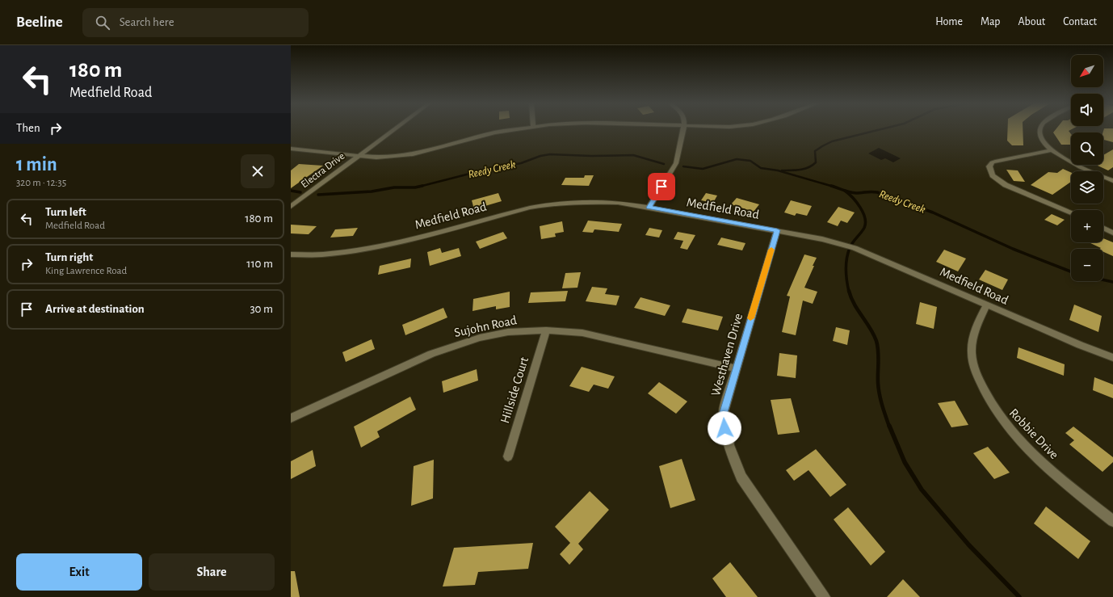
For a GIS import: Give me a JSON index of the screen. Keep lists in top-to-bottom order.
{
  "streets": {
    "street": [
      "Electra Drive",
      "Medfield Road",
      "Sujohn Road",
      "Westhaven Drive",
      "Hillside Court",
      "Robbie Drive"
    ]
  },
  "crossings": [
    ["Medfield Road", "Westhaven Drive"],
    ["Medfield Road", "Robbie Drive"],
    ["Sujohn Road", "Westhaven Drive"],
    ["Sujohn Road", "Hillside Court"]
  ],
  "water": ["Reedy Creek"],
  "north": "bottom left",
  "page": {
    "header": "Beeline",
    "search": "Search here",
    "nav": [
      "Home",
      "Map",
      "About",
      "Contact"
    ],
    "turn": ["180 m", "Medfield Road"],
    "map_buttons": ["+", "−"],
    "then": "Then",
    "heading": ["1 min", "320 m · 12:35"],
    "list": [
      {
        "name": "Turn left",
        "note": "Medfield Road",
        "value": "180 m"
      },
      {
        "name": "Turn right",
        "note": "King Lawrence Road",
        "value": "110 m"
      },
      {
        "name": "Arrive at destination",
        "value": "30 m"
      }
    ],
    "buttons": ["Exit", "Share"]
  }
}
